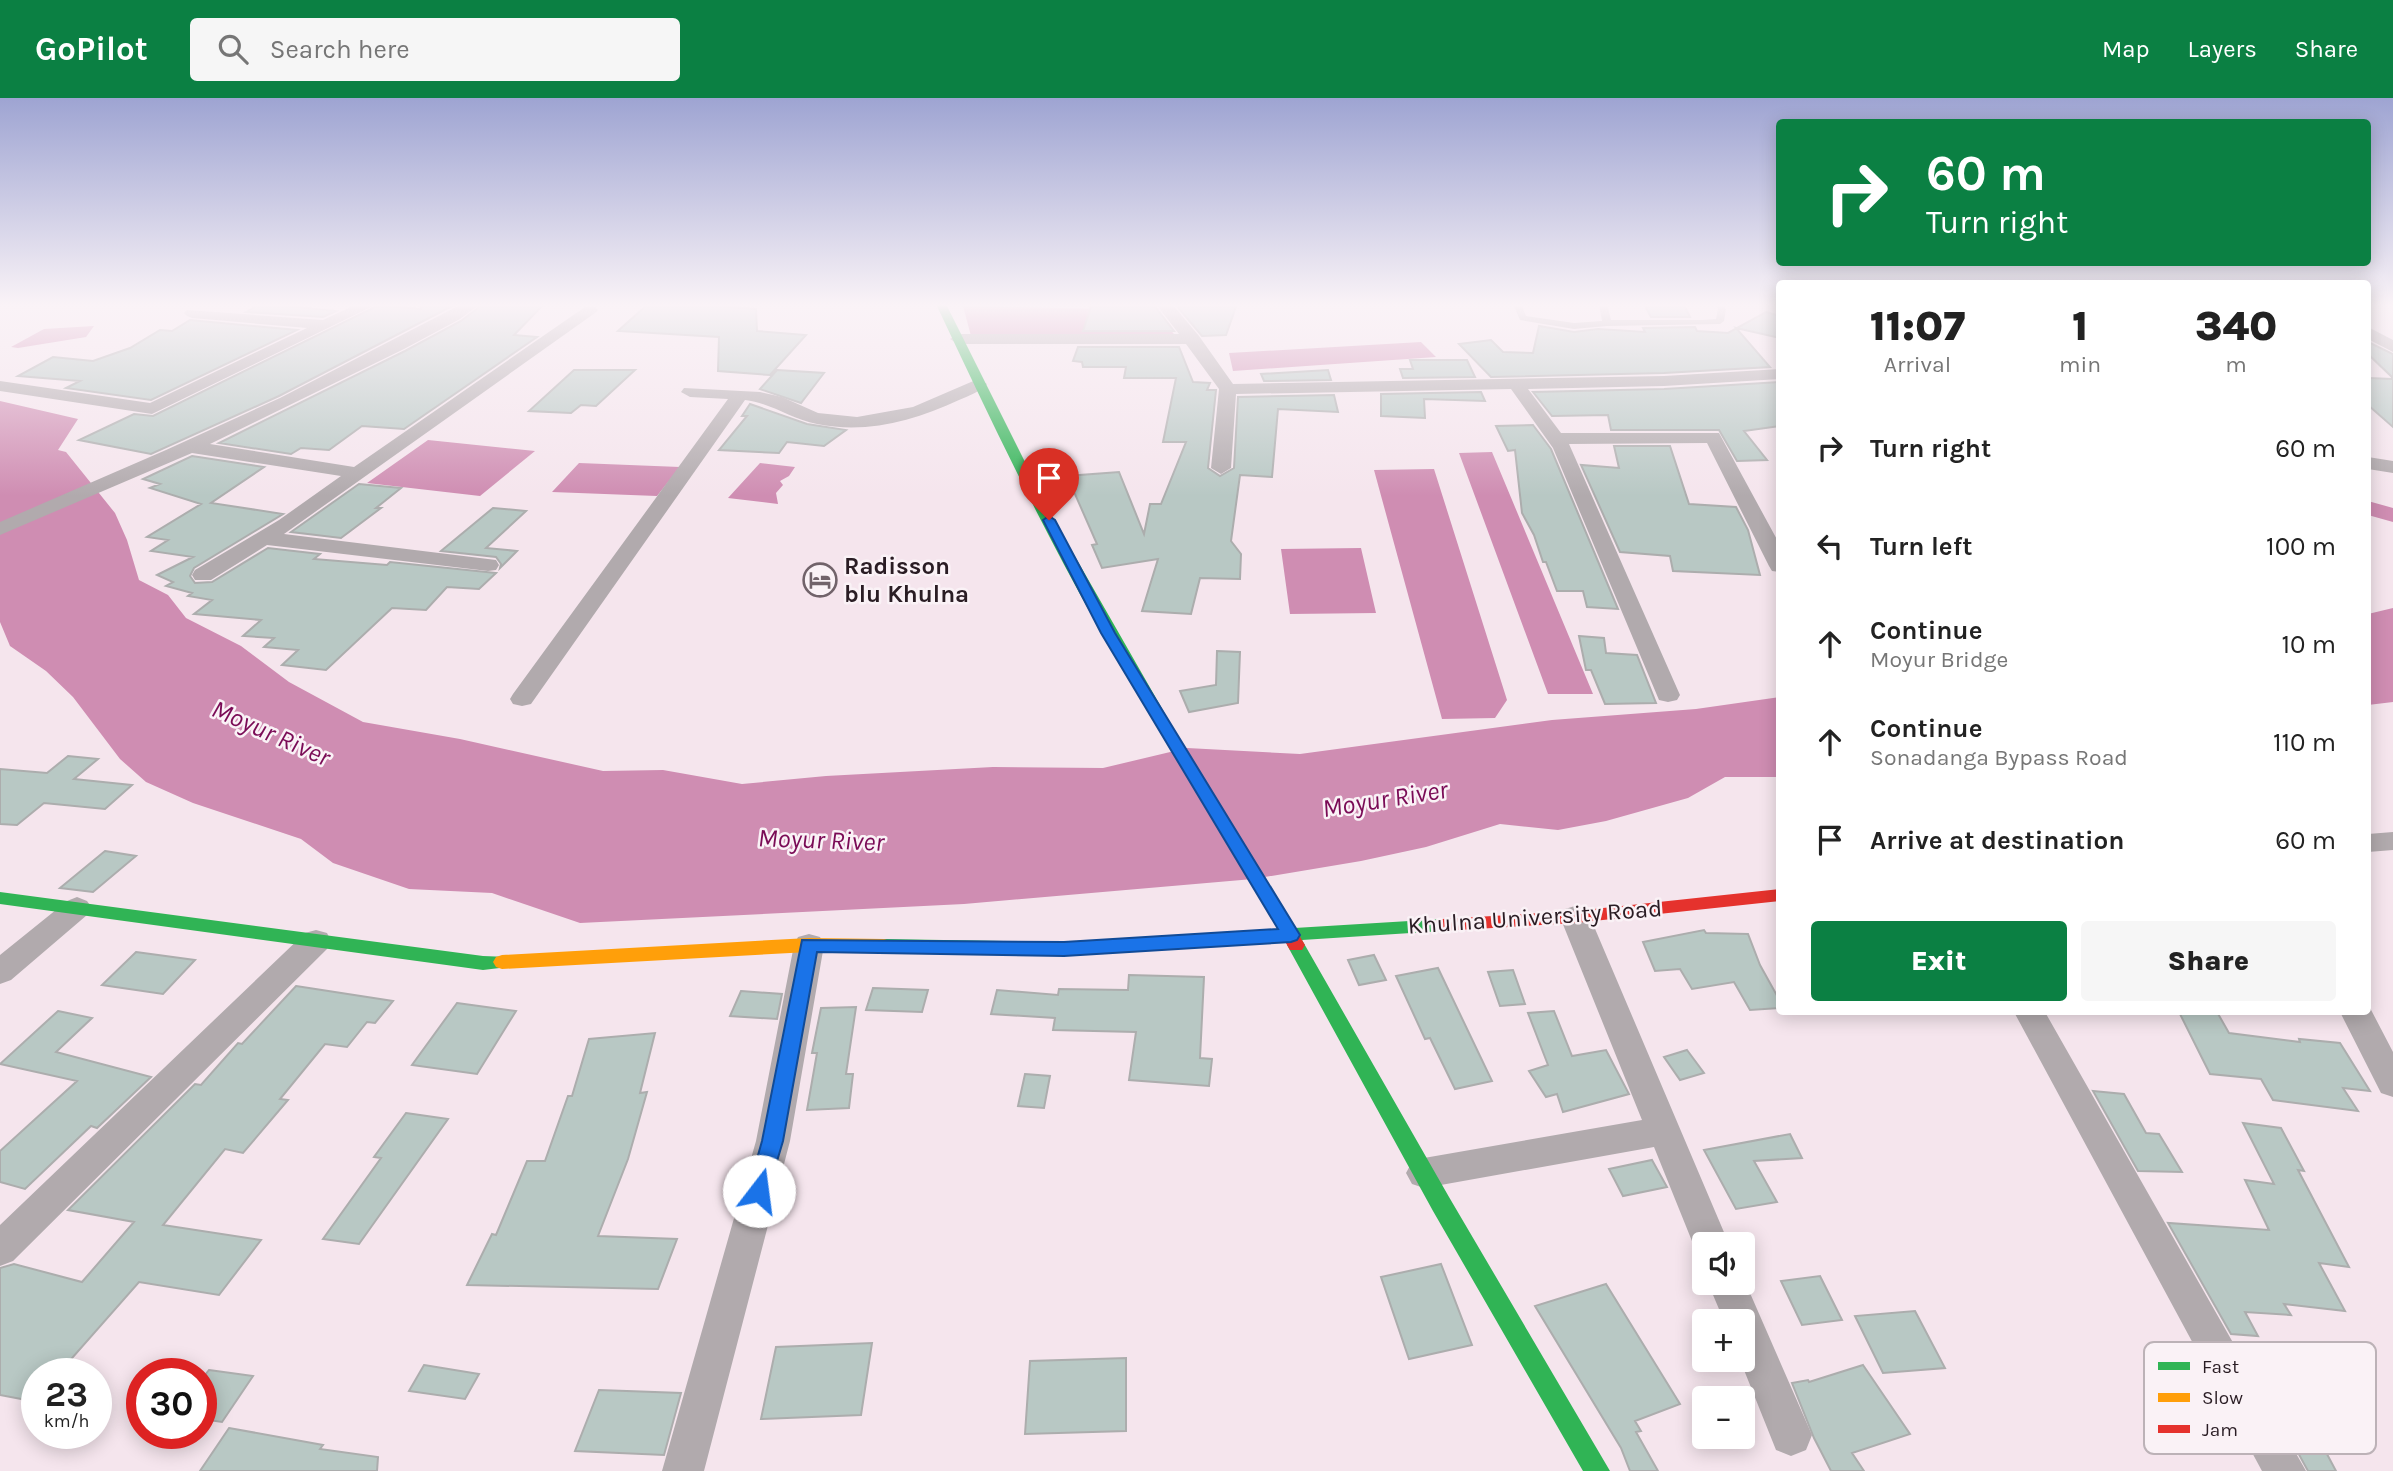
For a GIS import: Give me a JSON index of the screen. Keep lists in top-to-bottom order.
{
  "streets": {
    "main road": ["Khulna University Road"]
  },
  "water": ["Moyur River"],
  "places": {
    "hotel": ["Radisson blu Khulna"]
  },
  "legend": ["Fast", "Slow", "Jam"],
  "page": {
    "header": "GoPilot",
    "search": "Search here",
    "nav": ["Map", "Layers", "Share"],
    "turn": ["60 m", "Turn right"],
    "eta": [
      "11:07",
      "Arrival",
      "1",
      "min",
      "340",
      "m"
    ],
    "list": [
      {
        "name": "Turn right",
        "value": "60 m"
      },
      {
        "name": "Turn left",
        "value": "100 m"
      },
      {
        "name": "Continue",
        "note": "Moyur Bridge",
        "value": "10 m"
      },
      {
        "name": "Continue",
        "note": "Sonadanga Bypass Road",
        "value": "110 m"
      },
      {
        "name": "Arrive at destination",
        "value": "60 m"
      }
    ],
    "buttons": ["Exit", "Share"],
    "map_buttons": ["+", "−"],
    "speed": "23 km/h",
    "limit": "30"
  }
}
